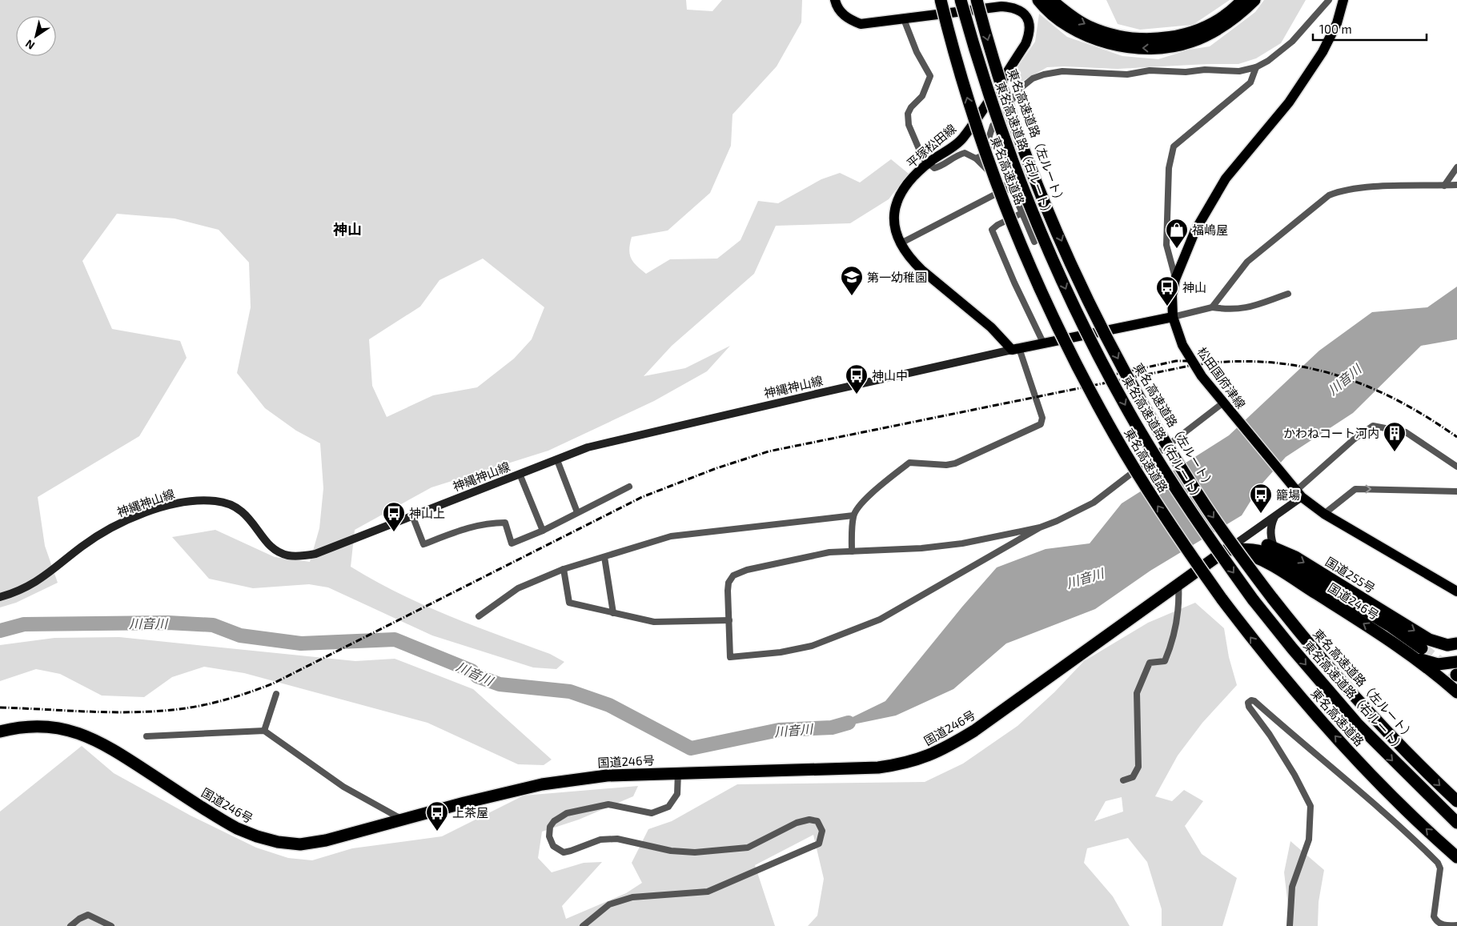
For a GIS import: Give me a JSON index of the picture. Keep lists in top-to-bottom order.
{
  "streets": {
    "highway": [
      "東名高速道路（左ルート）",
      "東名高速道路（右ルート）",
      "東名高速道路",
      "国道255号",
      "国道246号"
    ],
    "main road": ["平塚松田線", "松田国府津線", "神縄神山線"]
  },
  "crossings": [
    ["平塚松田線", "神縄神山線"],
    ["国道255号", "国道246号"]
  ],
  "one_way": [
    "東名高速道路（左ルート）",
    "東名高速道路（右ルート）",
    "東名高速道路",
    "国道255号"
  ],
  "districts": ["神山"],
  "water": ["川音川"],
  "places": {
    "shop": ["福嶋屋"],
    "school or university": ["第一幼稚園"],
    "bus stop": [
      "神山",
      "神山中",
      "籠場",
      "神山上",
      "上茶屋"
    ],
    "building": ["かわねコート河内"]
  },
  "scale_bar": "100 m",
  "north": "bottom left"
}
